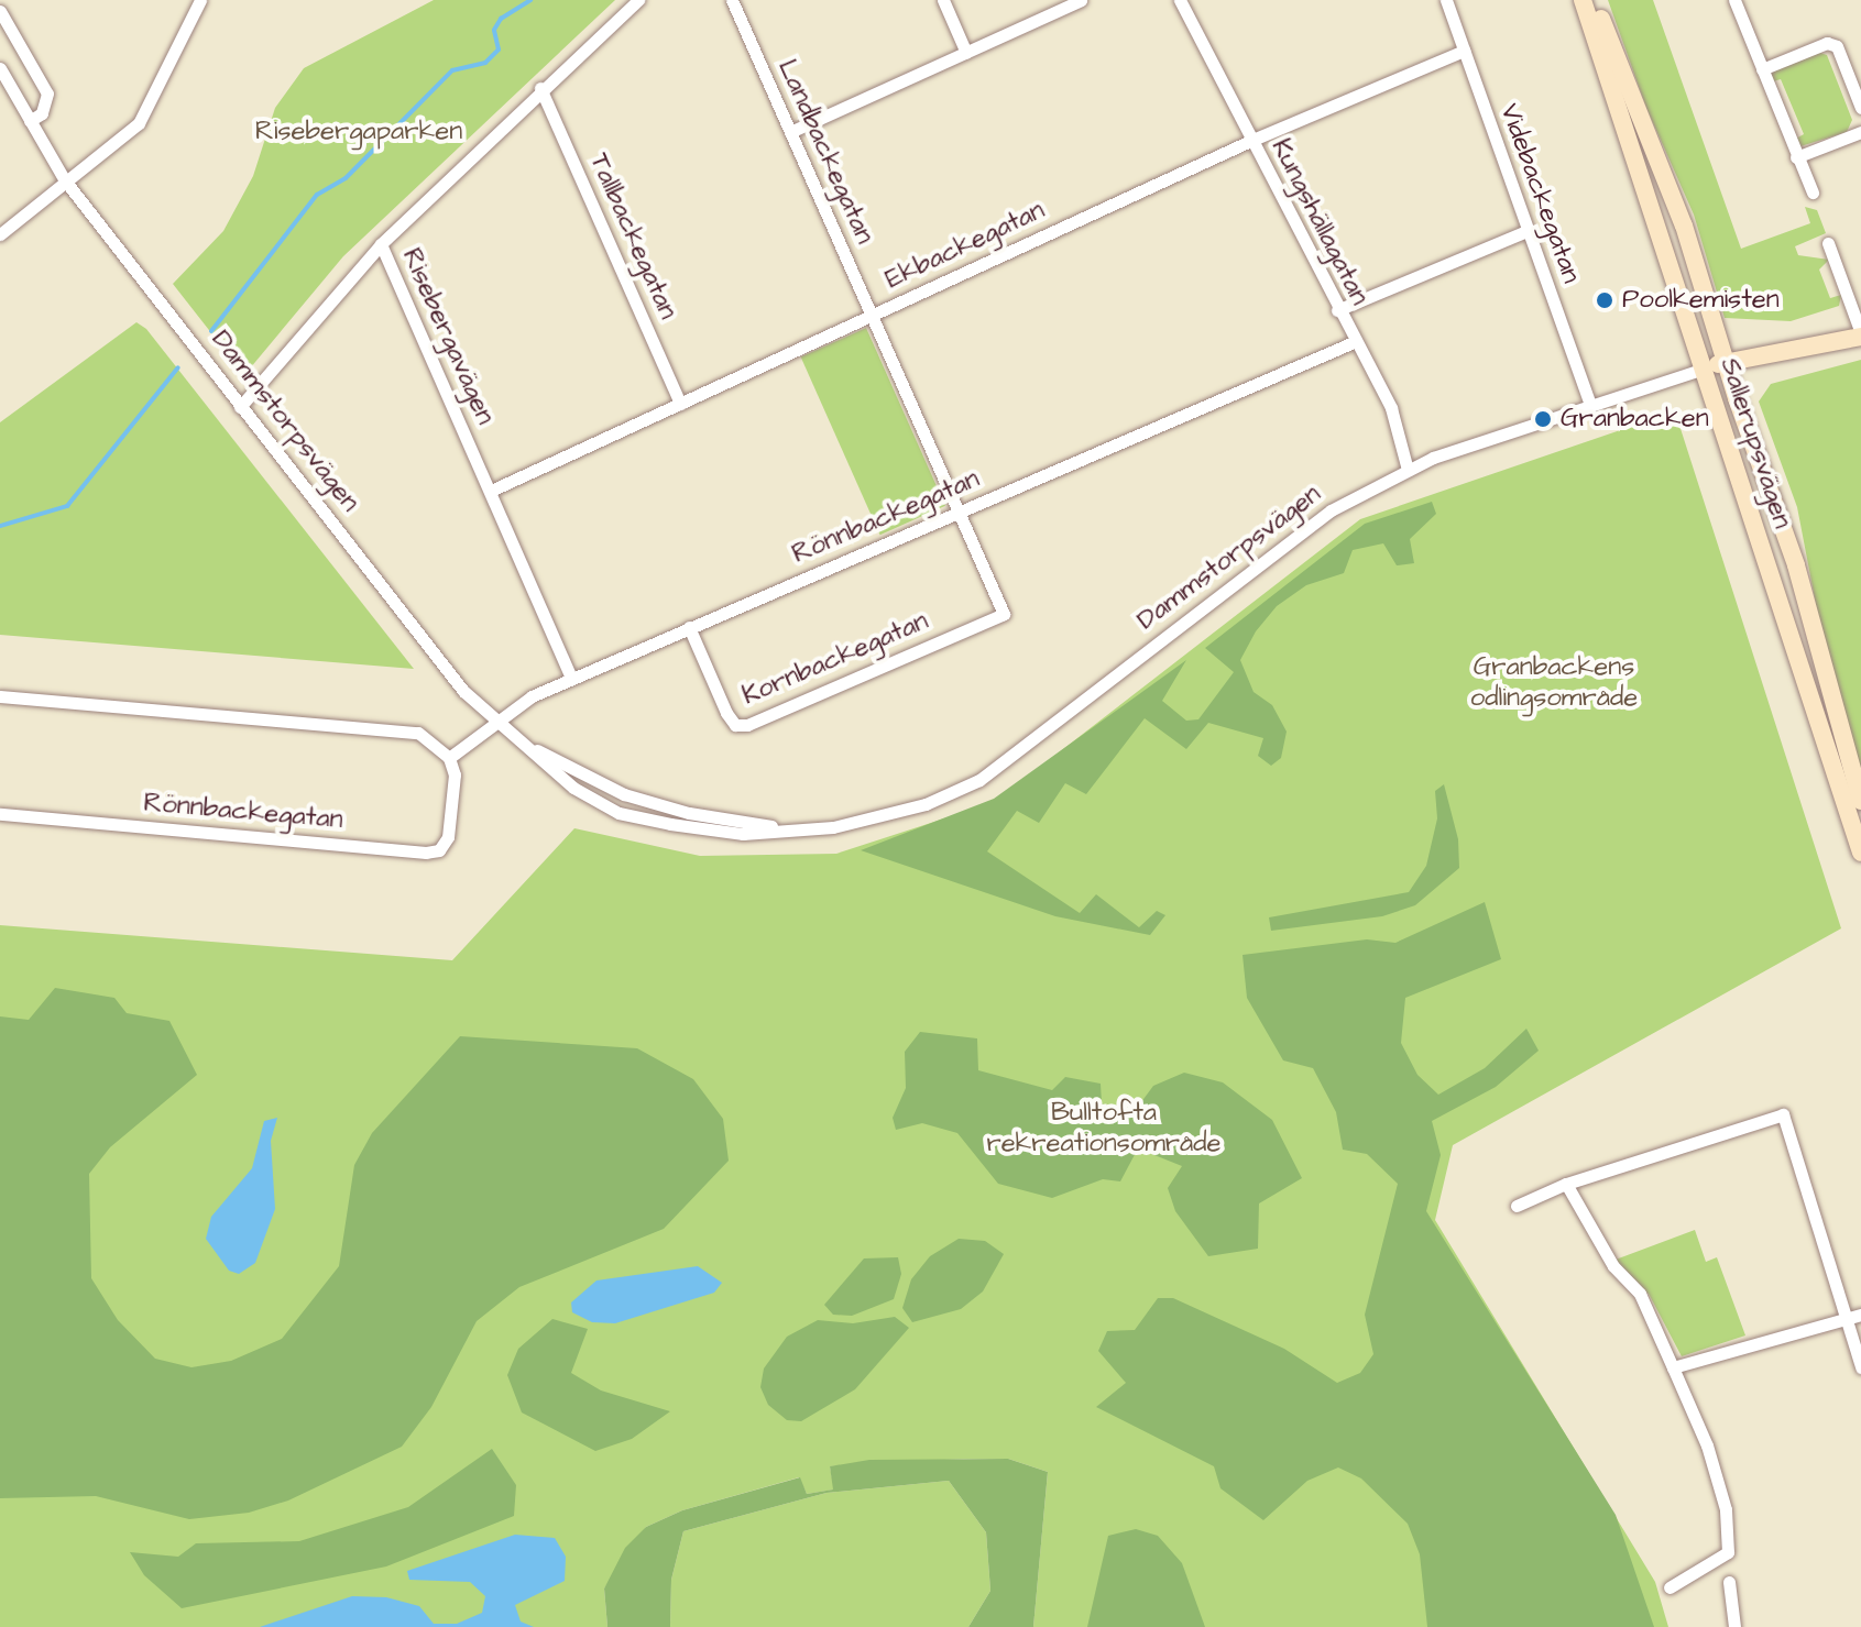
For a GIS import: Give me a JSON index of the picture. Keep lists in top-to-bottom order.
{
  "streets": {
    "main road": ["Dammstorpsvägen", "Sallerupsvägen"],
    "street": [
      "Landbackegatan",
      "Videbackegatan",
      "Kungshällagatan",
      "Tallbackegatan",
      "Ekbackegatan",
      "Risebergavägen",
      "Rönnbackegatan",
      "Kornbackegatan"
    ]
  },
  "crossings": [
    ["Landbackegatan", "Ekbackegatan"],
    ["Landbackegatan", "Rönnbackegatan"],
    ["Landbackegatan", "Kornbackegatan"],
    ["Videbackegatan", "Ekbackegatan"],
    ["Videbackegatan", "Dammstorpsvägen"],
    ["Kungshällagatan", "Ekbackegatan"],
    ["Kungshällagatan", "Dammstorpsvägen"],
    ["Kungshällagatan", "Rönnbackegatan"],
    ["Tallbackegatan", "Ekbackegatan"],
    ["Tallbackegatan", "Risebergavägen"],
    ["Ekbackegatan", "Risebergavägen"],
    ["Risebergavägen", "Rönnbackegatan"],
    ["Dammstorpsvägen", "Sallerupsvägen"],
    ["Dammstorpsvägen", "Rönnbackegatan"],
    ["Rönnbackegatan", "Kornbackegatan"]
  ],
  "parks": ["Risebergaparken", "Granbackens odlingsområde", "Bulltofta rekreationsområde"],
  "places": ["Poolkemisten", "Granbacken"]
}
